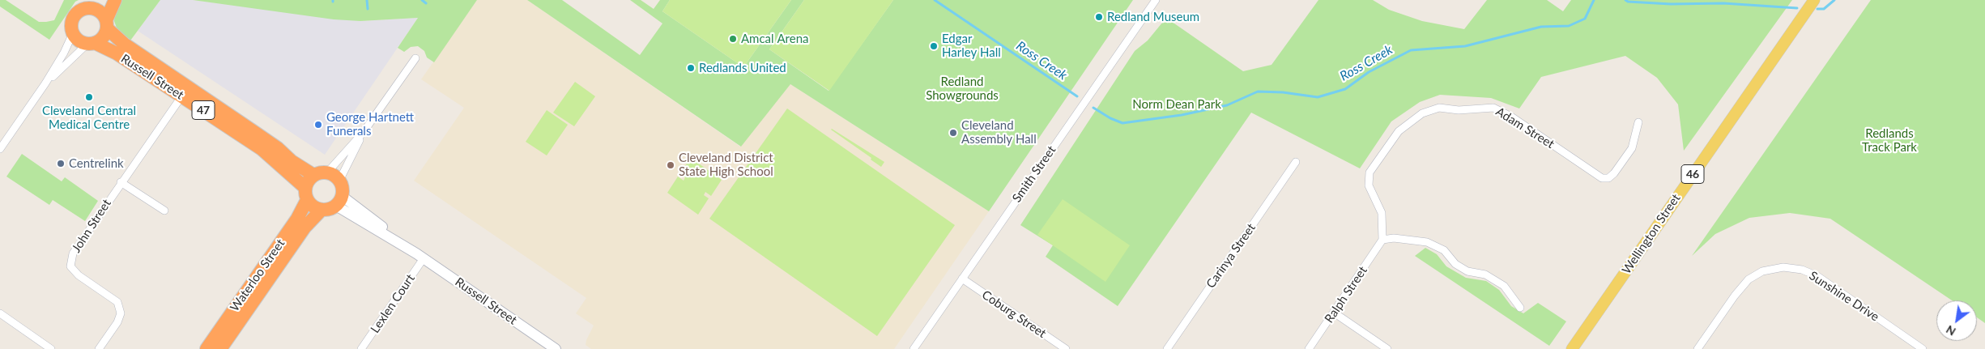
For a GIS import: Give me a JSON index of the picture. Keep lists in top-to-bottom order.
{
  "streets": {
    "highway": ["Russell Street", "47", "Waterloo Street"],
    "main road": ["46", "Wellington Street"],
    "street": [
      "Adam Street",
      "Smith Street",
      "John Street",
      "Carinya Street",
      "Ralph Street",
      "Sunshine Drive",
      "Lexlen Court",
      "Coburg Street"
    ]
  },
  "crossings": [
    ["Russell Street", "47"],
    ["Russell Street", "John Street"],
    ["Russell Street", "Waterloo Street"],
    ["Russell Street", "Lexlen Court"],
    ["47", "Waterloo Street"],
    ["Adam Street", "Ralph Street"],
    ["Smith Street", "Coburg Street"]
  ],
  "water": ["Ross Creek"],
  "parks": ["Redland Showgrounds", "Norm Dean Park", "Redlands Track Park"],
  "places": [
    "Redland Museum",
    "Amcal Arena",
    "Edgar Harley Hall",
    "Redlands United",
    "Cleveland Central Medical Centre",
    "George Hartnett Funerals",
    "Cleveland Assembly Hall",
    "Centrelink",
    "Cleveland District State High School"
  ],
  "north": "bottom left"
}
